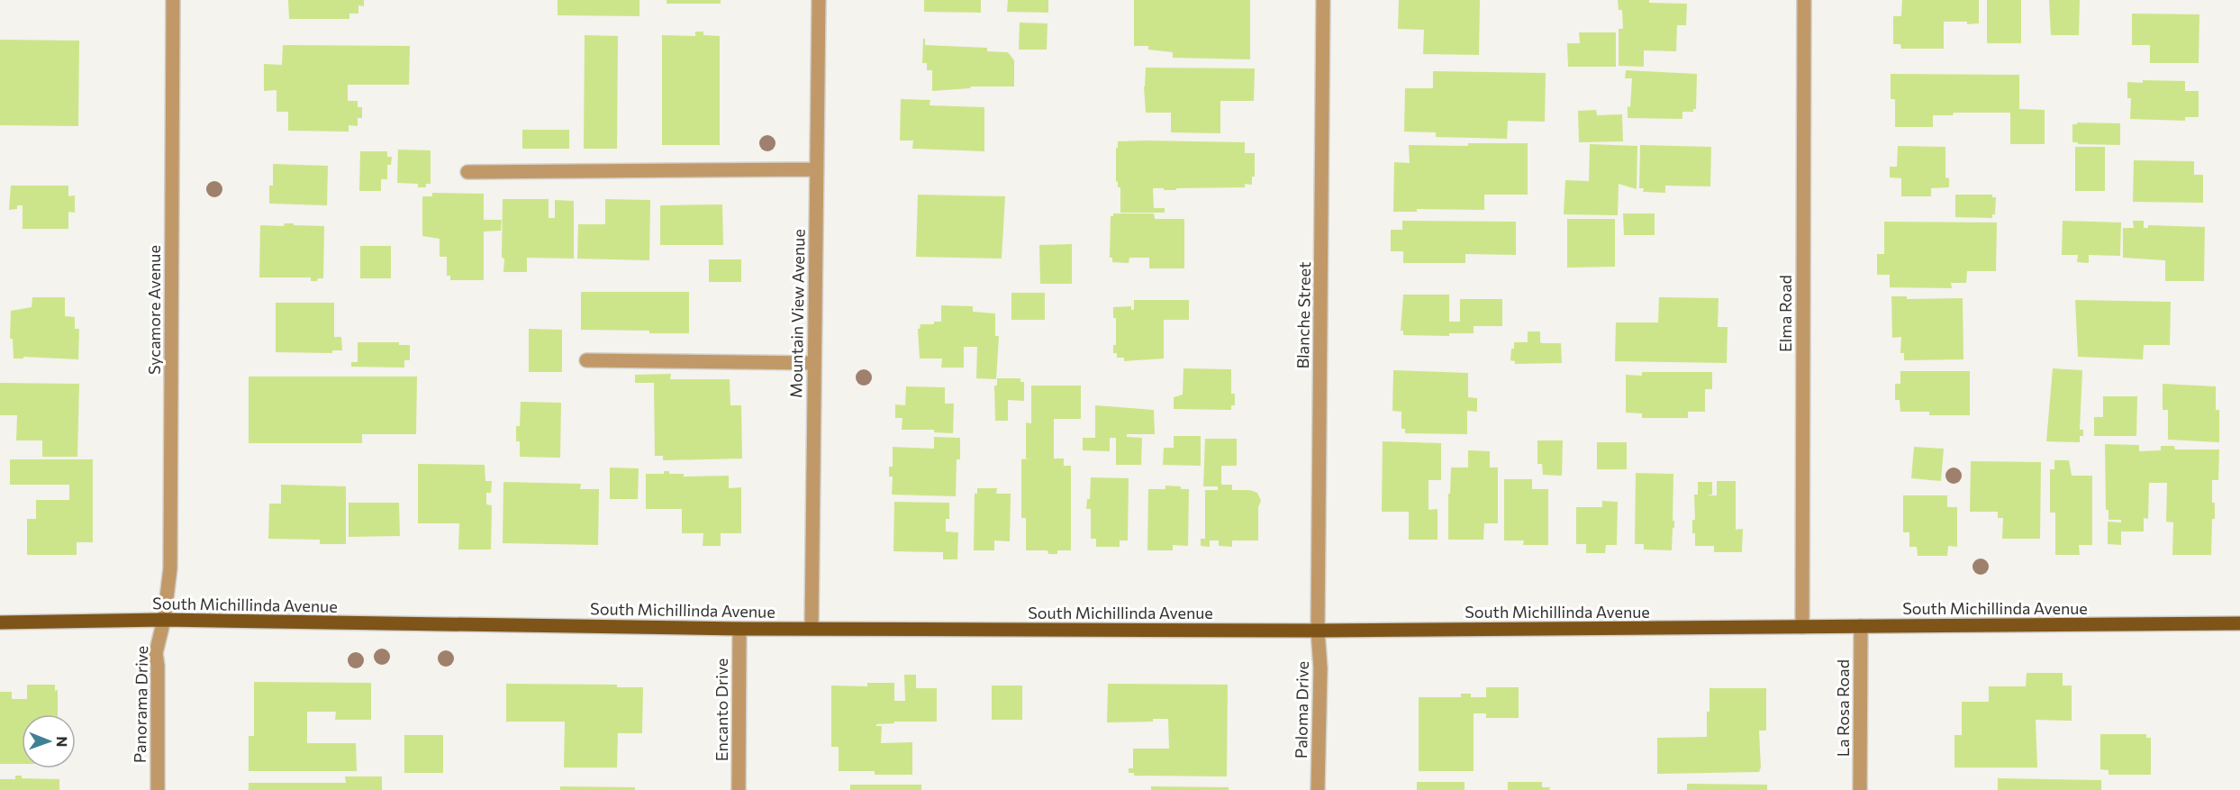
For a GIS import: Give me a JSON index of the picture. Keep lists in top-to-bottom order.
{
  "streets": {
    "main road": ["South Michillinda Avenue"],
    "street": [
      "Sycamore Avenue",
      "Mountain View Avenue",
      "Elma Road",
      "Blanche Street",
      "Panorama Drive",
      "La Rosa Road",
      "Encanto Drive",
      "Paloma Drive"
    ]
  },
  "crossings": [
    ["Sycamore Avenue", "South Michillinda Avenue"],
    ["Sycamore Avenue", "Panorama Drive"],
    ["Mountain View Avenue", "South Michillinda Avenue"],
    ["Elma Road", "South Michillinda Avenue"],
    ["Blanche Street", "South Michillinda Avenue"],
    ["Blanche Street", "Paloma Drive"],
    ["South Michillinda Avenue", "Panorama Drive"],
    ["South Michillinda Avenue", "La Rosa Road"],
    ["South Michillinda Avenue", "Encanto Drive"],
    ["South Michillinda Avenue", "Paloma Drive"]
  ],
  "north": "right"
}
